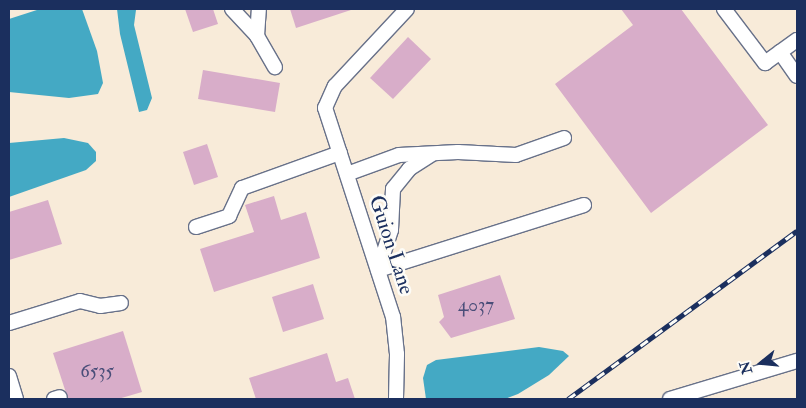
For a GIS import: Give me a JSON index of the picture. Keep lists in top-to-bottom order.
{
  "streets": {
    "street": ["Guion Lane"]
  },
  "house_numbers": ["4037", "6535"],
  "north": "left"
}
